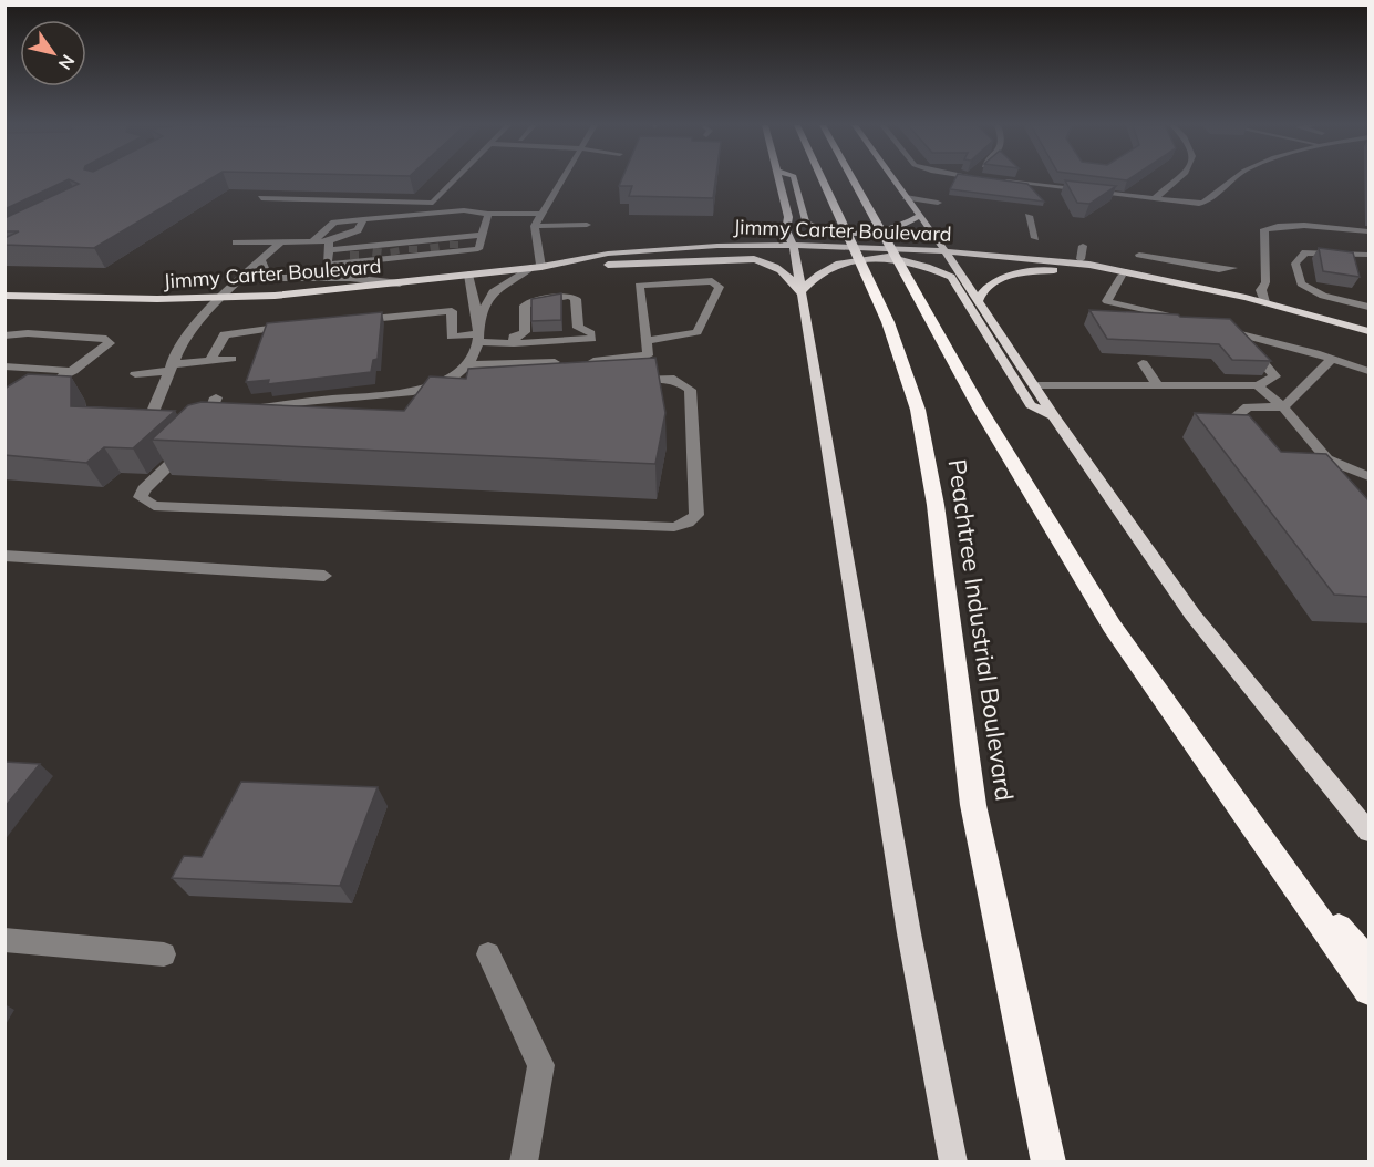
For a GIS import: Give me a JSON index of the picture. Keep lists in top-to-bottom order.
{
  "streets": {
    "highway": ["Peachtree Industrial Boulevard"],
    "main road": ["Jimmy Carter Boulevard"]
  },
  "north": "bottom right"
}
